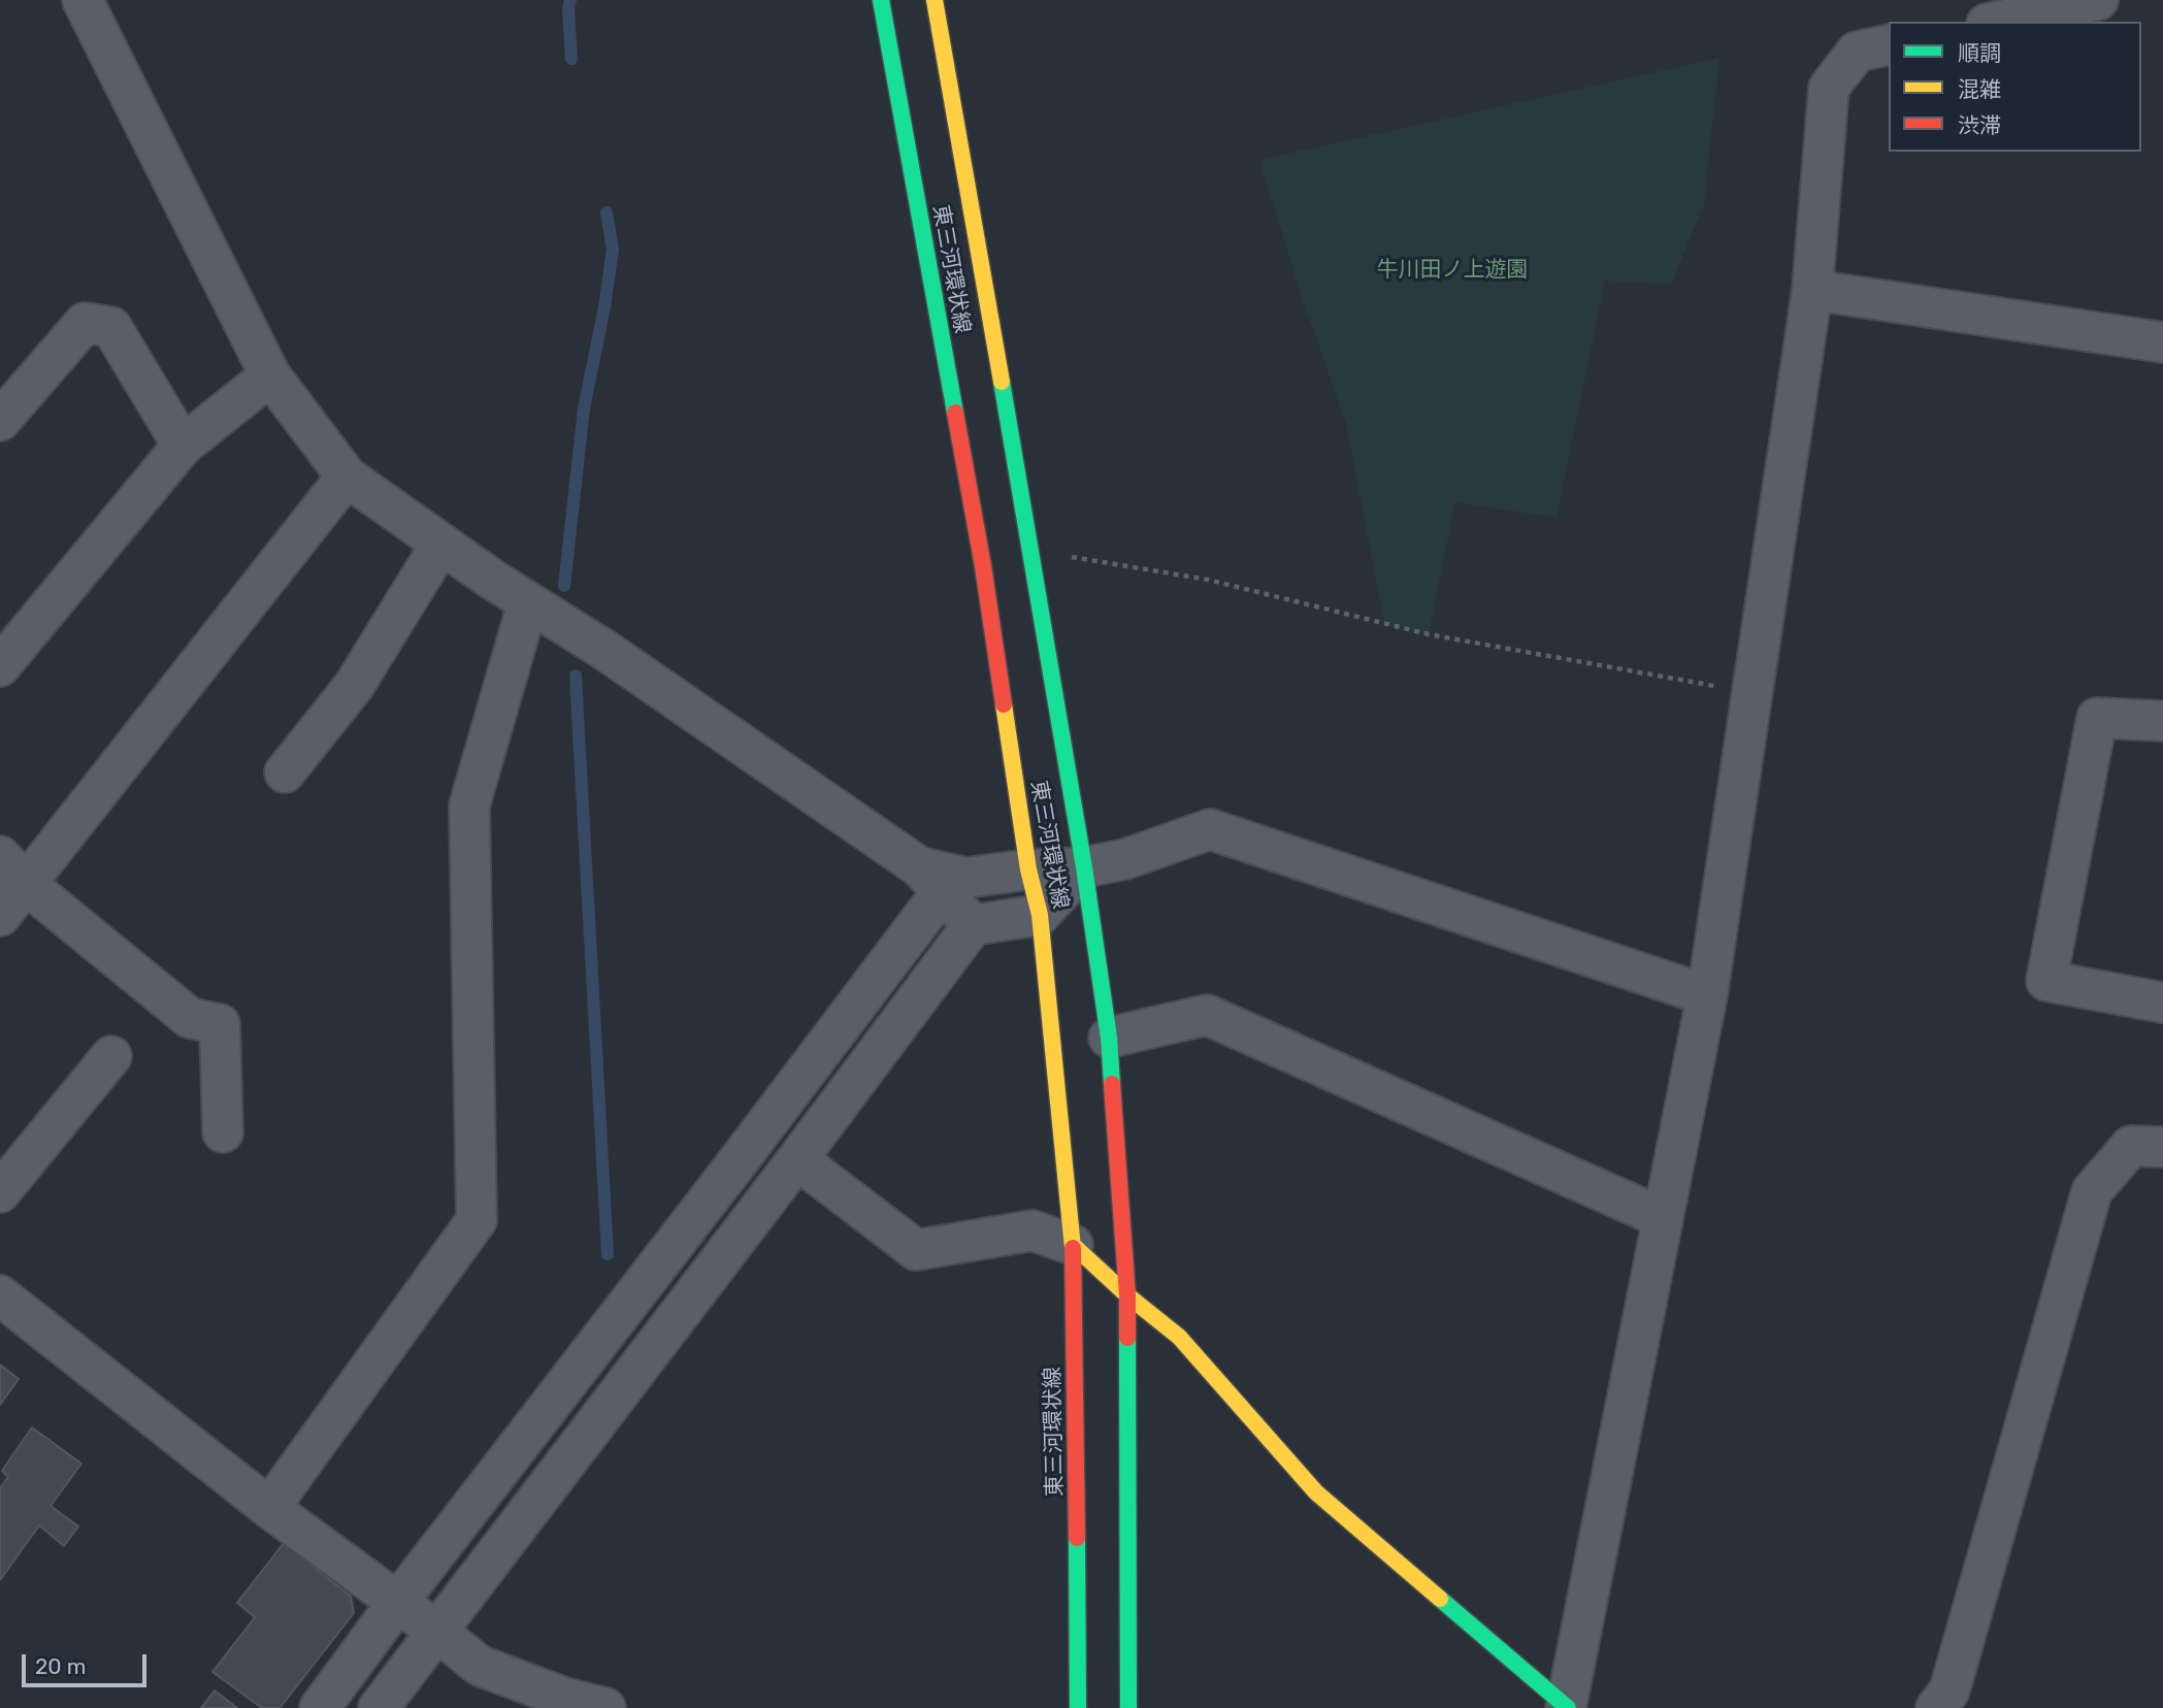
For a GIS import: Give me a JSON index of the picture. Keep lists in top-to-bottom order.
{
  "streets": {
    "main road": ["東三河環状線"]
  },
  "parks": ["牛川田ノ上遊園"],
  "legend": ["順調", "混雑", "渋滞"],
  "scale_bar": "20 m"
}
